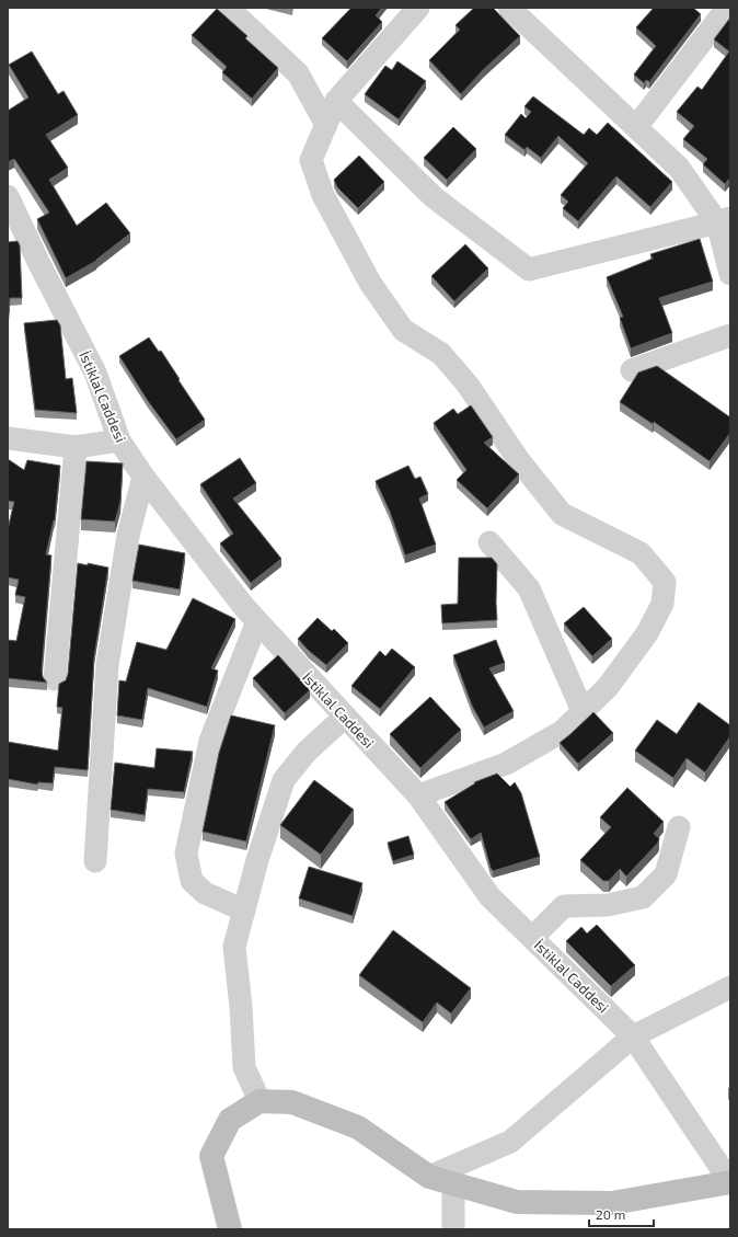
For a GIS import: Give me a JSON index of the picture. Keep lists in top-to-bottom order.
{
  "streets": {
    "street": ["İstiklal Caddesi"]
  },
  "scale_bar": "20 m"
}
